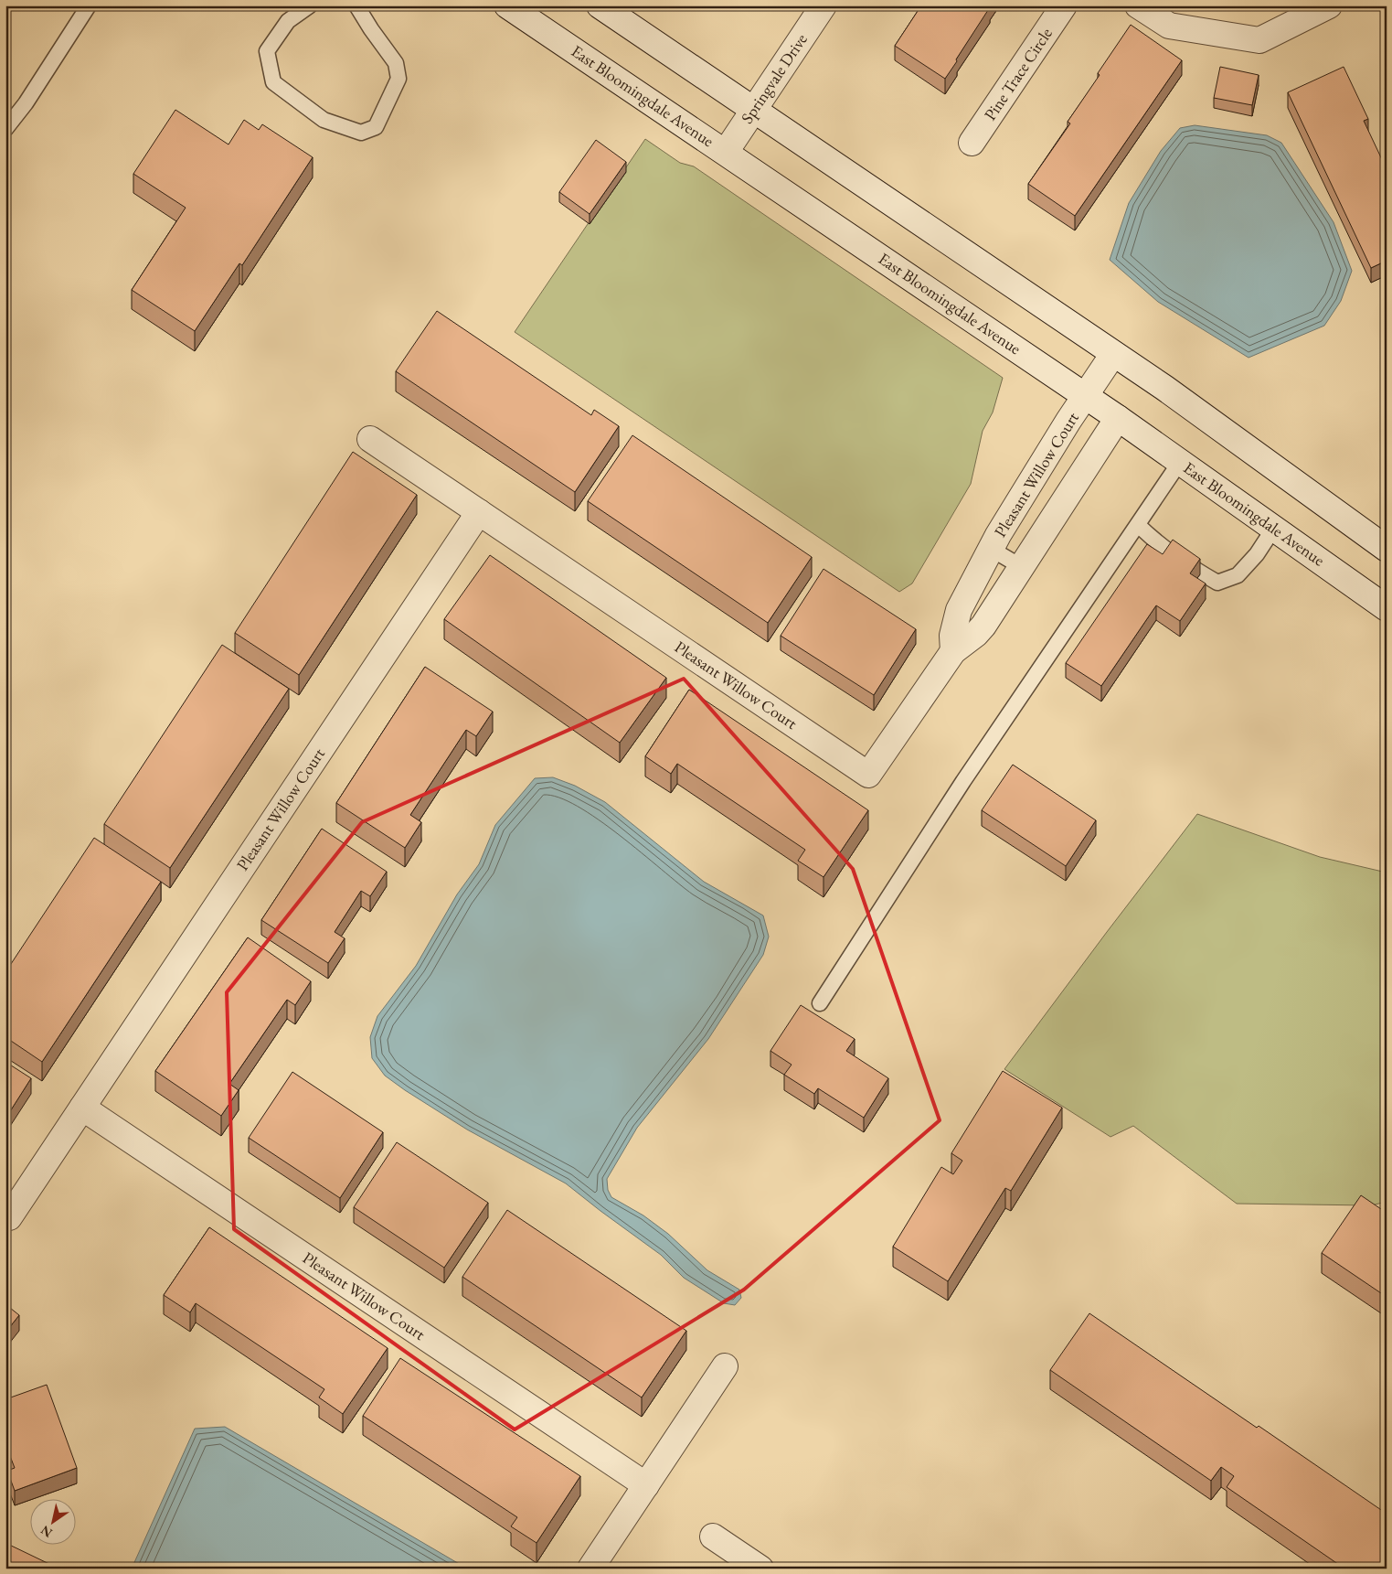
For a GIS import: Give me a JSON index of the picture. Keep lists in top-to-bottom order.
{
  "streets": {
    "street": [
      "Pine Trace Circle",
      "Springvale Drive",
      "East Bloomingdale Avenue",
      "Pleasant Willow Court"
    ]
  },
  "crossings": [
    ["Springvale Drive", "East Bloomingdale Avenue"],
    ["East Bloomingdale Avenue", "Pleasant Willow Court"]
  ],
  "north": "bottom left"
}
